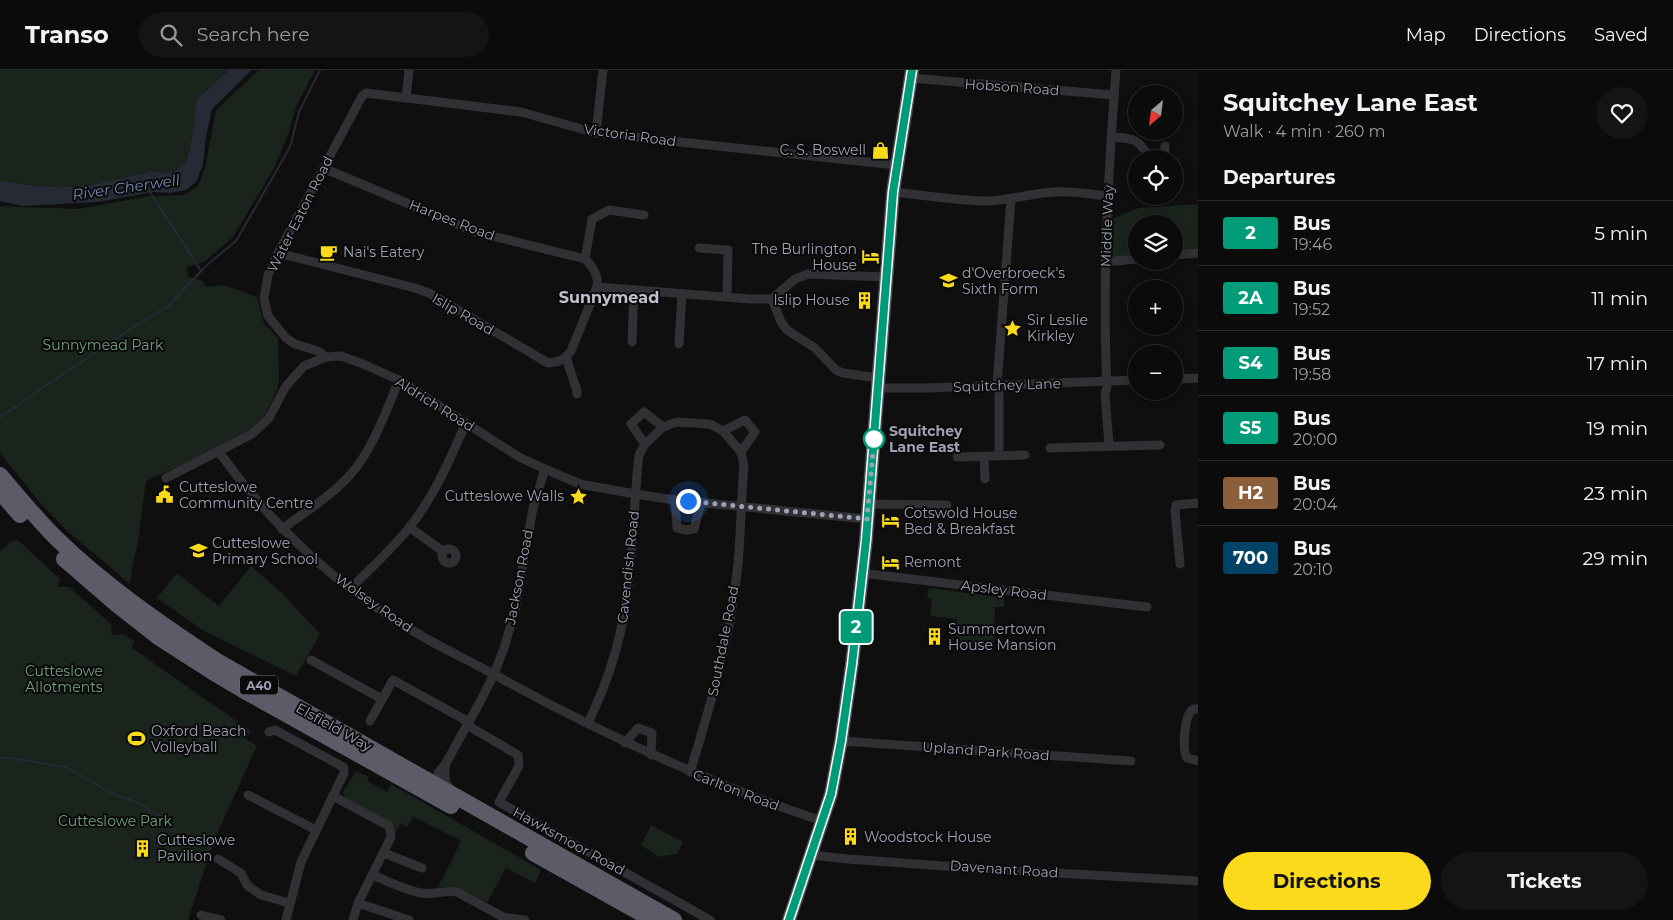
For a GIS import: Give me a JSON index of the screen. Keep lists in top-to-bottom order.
{
  "streets": {
    "highway": ["A40", "Elsfield Way"],
    "street": [
      "Hobson Road",
      "Victoria Road",
      "Water Eaton Road",
      "Harpes Road",
      "Middle Way",
      "Islip Road",
      "Squitchey Lane",
      "Aldrich Road",
      "Cavendish Road",
      "Jackson Road",
      "Apsley Road",
      "Wolsey Road",
      "Southdale Road",
      "Upland Park Road",
      "Carlton Road",
      "Hawksmoor Road",
      "Davenant Road"
    ]
  },
  "crossings": [
    ["Hobson Road", "Middle Way"],
    ["Victoria Road", "Water Eaton Road"],
    ["Water Eaton Road", "Harpes Road"],
    ["Water Eaton Road", "Islip Road"],
    ["Water Eaton Road", "Aldrich Road"],
    ["Middle Way", "Squitchey Lane"],
    ["Aldrich Road", "Cavendish Road"],
    ["Aldrich Road", "Jackson Road"],
    ["Aldrich Road", "Southdale Road"],
    ["Cavendish Road", "Carlton Road"],
    ["Jackson Road", "Wolsey Road"],
    ["Jackson Road", "Elsfield Way"],
    ["Jackson Road", "Hawksmoor Road"],
    ["Wolsey Road", "Carlton Road"],
    ["Southdale Road", "Carlton Road"]
  ],
  "districts": ["Sunnymead"],
  "water": ["River Cherwell"],
  "parks": ["Sunnymead Park", "Cutteslowe Allotments", "Cutteslowe Park"],
  "places": {
    "shop": ["C. S. Boswell"],
    "cafe": ["Nai's Eatery"],
    "hotel": ["The Burlington House", "Cotswold House Bed & Breakfast", "Remont"],
    "school or university": ["d'Overbroeck's Sixth Form", "Cutteslowe Primary School"],
    "building": [
      "Islip House",
      "Summertown House Mansion",
      "Woodstock House",
      "Cutteslowe Pavilion"
    ],
    "place": ["Sir Leslie Kirkley", "Cutteslowe Walls"],
    "other": ["Squitchey Lane East"],
    "public building": ["Cutteslowe Community Centre"],
    "sports": ["Oxford Beach Volleyball"]
  },
  "lines": ["bus line 2"],
  "north": "bottom left",
  "page": {
    "header": "Transo",
    "search": "Search here",
    "nav": ["Map", "Directions", "Saved"],
    "on_map": "2",
    "heading": [
      ["Squitchey Lane East", "Walk · 4 min · 260 m"],
      "Departures"
    ],
    "map_buttons": ["+", "−"],
    "list": [
      {
        "mark": "2",
        "name": "Bus",
        "note": "19:46",
        "value": "5 min"
      },
      {
        "mark": "2A",
        "name": "Bus",
        "note": "19:52",
        "value": "11 min"
      },
      {
        "mark": "S4",
        "name": "Bus",
        "note": "19:58",
        "value": "17 min"
      },
      {
        "mark": "S5",
        "name": "Bus",
        "note": "20:00",
        "value": "19 min"
      },
      {
        "mark": "H2",
        "name": "Bus",
        "note": "20:04",
        "value": "23 min"
      },
      {
        "mark": "700",
        "name": "Bus",
        "note": "20:10",
        "value": "29 min"
      }
    ],
    "buttons": ["Directions", "Tickets"]
  }
}
